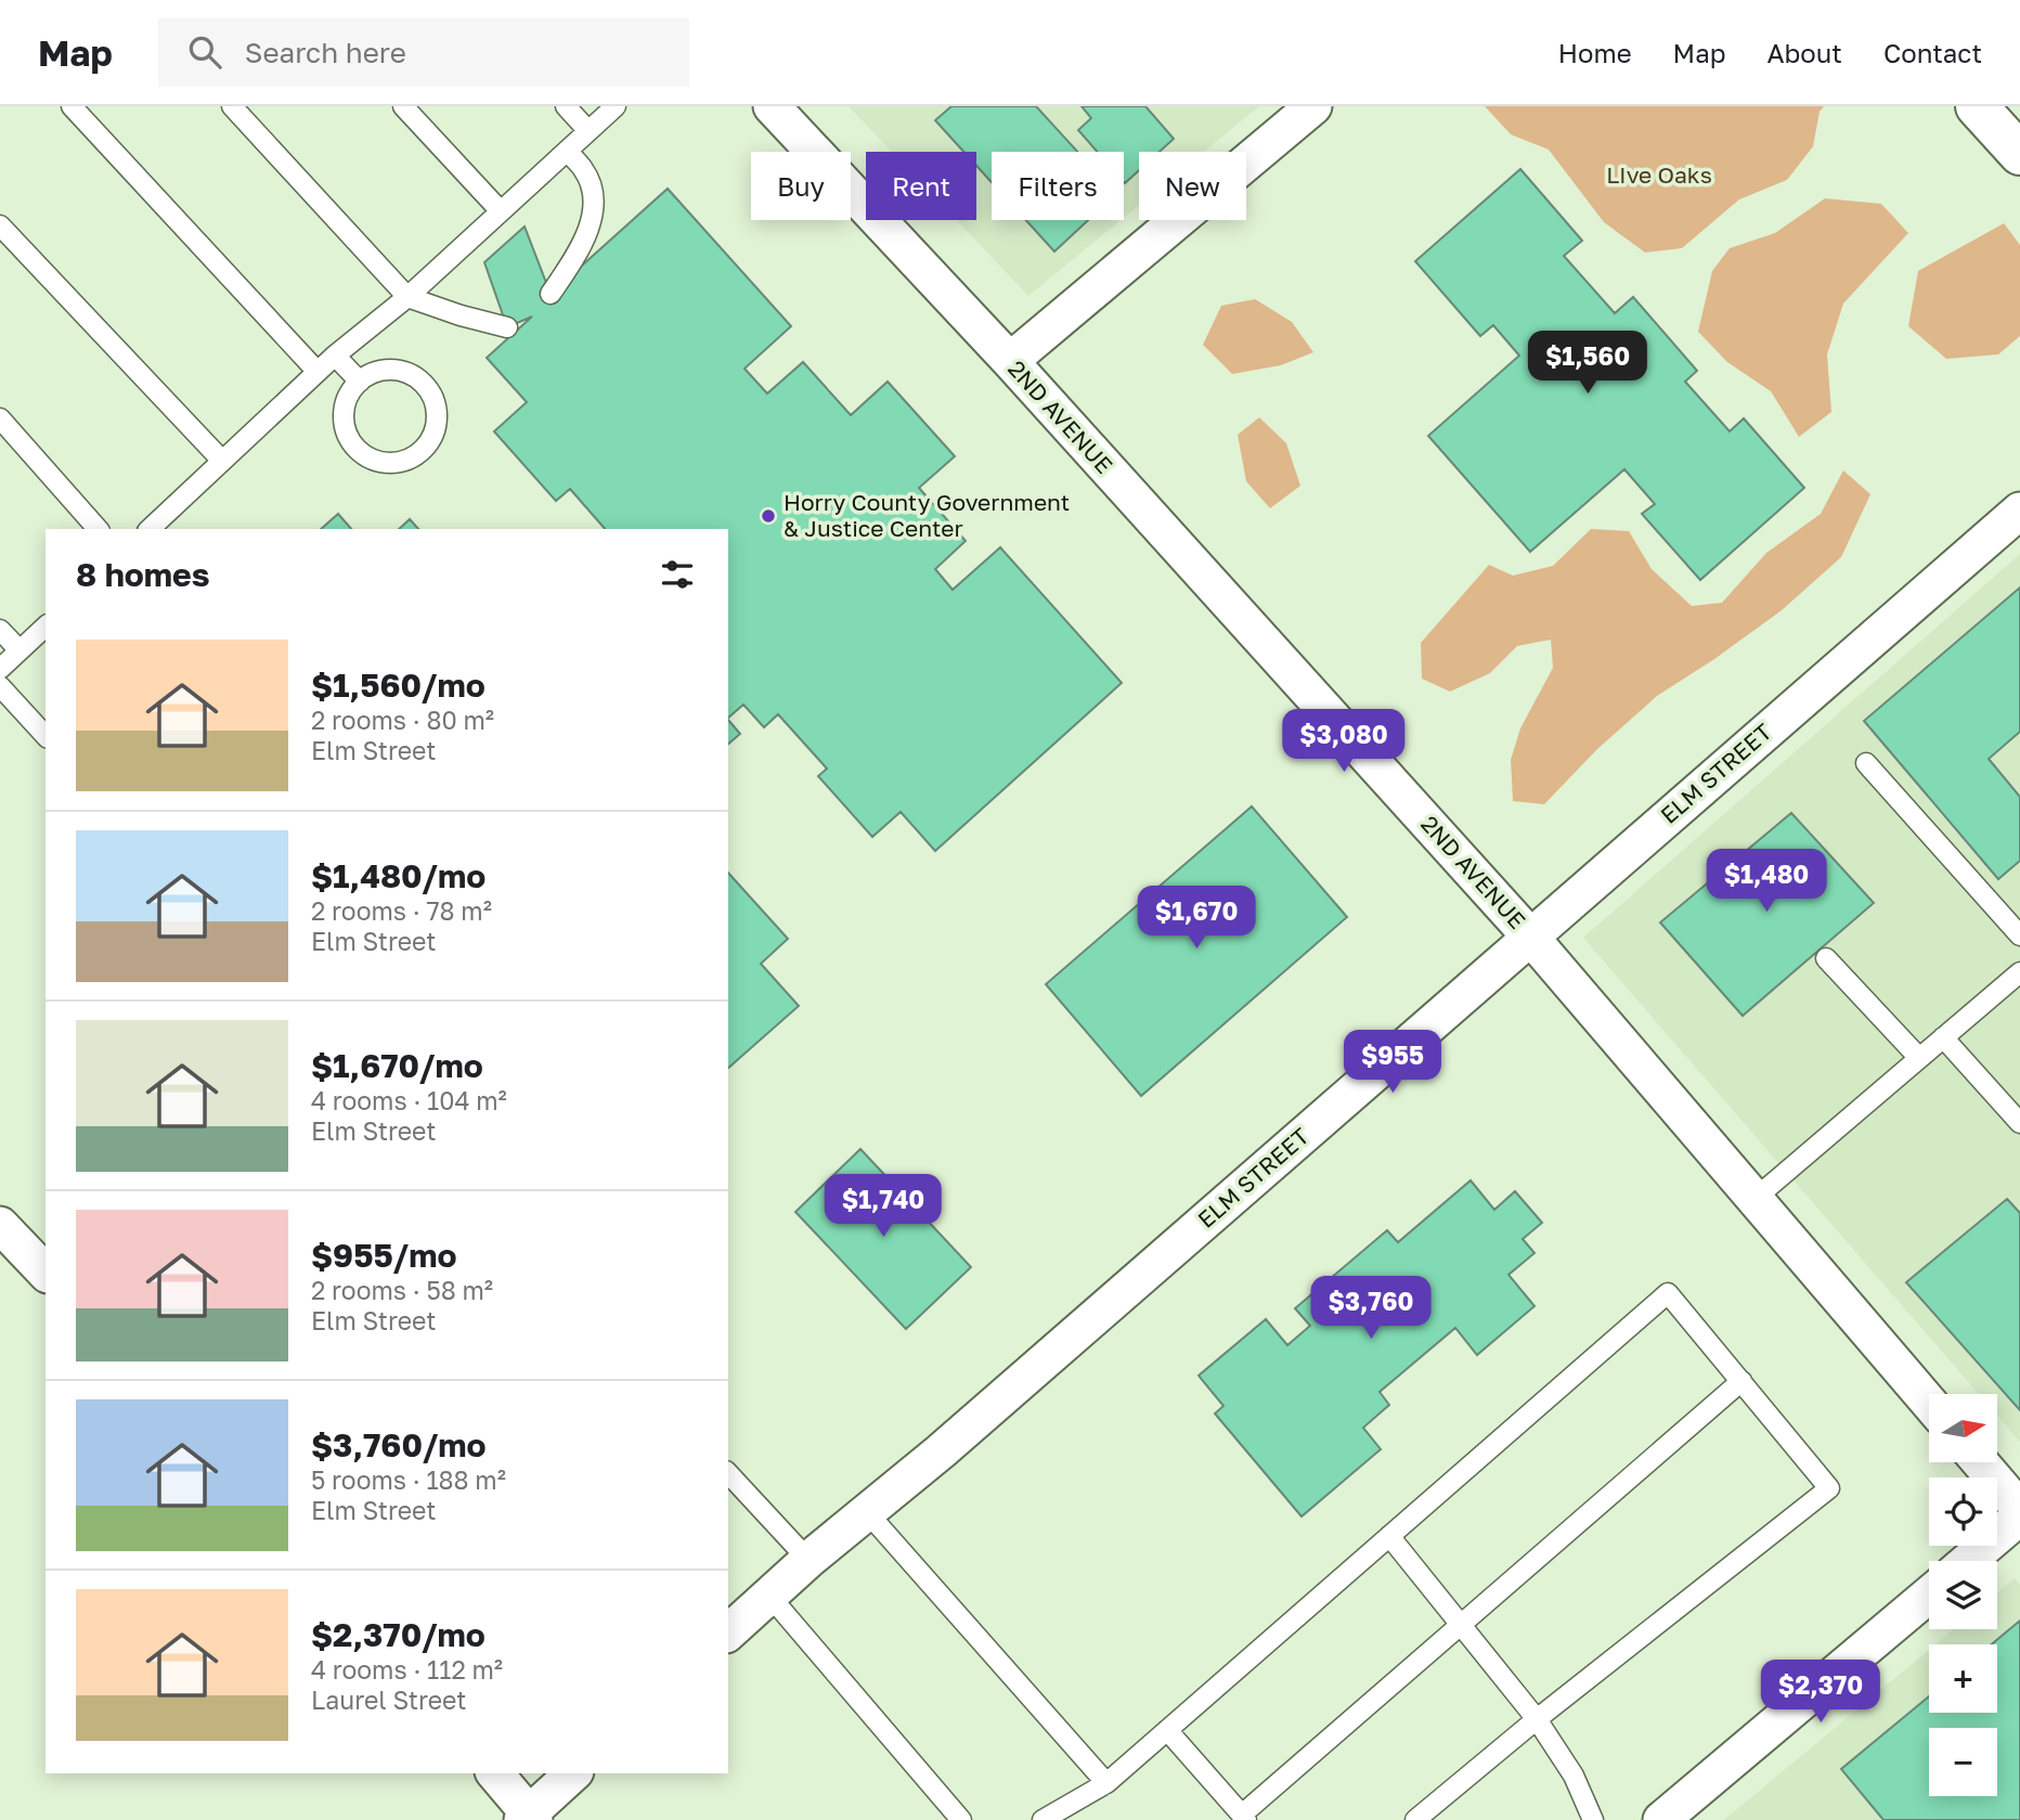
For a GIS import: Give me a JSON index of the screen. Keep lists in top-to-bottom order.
{
  "streets": {
    "street": ["2ND AVENUE", "ELM STREET"]
  },
  "crossings": [
    ["2ND AVENUE", "ELM STREET"]
  ],
  "parks": ["LIve Oaks"],
  "places": ["Horry County Government & Justice Center"],
  "north": "right",
  "page": {
    "header": "Map",
    "search": "Search here",
    "nav": [
      "Home",
      "Map",
      "About",
      "Contact"
    ],
    "chip": [
      "Buy",
      "Rent",
      "Filters",
      "New"
    ],
    "price": [
      "$1,560",
      "$3,080",
      "$1,480",
      "$1,670",
      "$955",
      "$1,740",
      "$3,760",
      "$2,370"
    ],
    "heading": "8 homes",
    "list": [
      {
        "name": "$1,560/mo",
        "note": "2 rooms · 80 m² · Elm Street"
      },
      {
        "name": "$1,480/mo",
        "note": "2 rooms · 78 m² · Elm Street"
      },
      {
        "name": "$1,670/mo",
        "note": "4 rooms · 104 m² · Elm Street"
      },
      {
        "name": "$955/mo",
        "note": "2 rooms · 58 m² · Elm Street"
      },
      {
        "name": "$3,760/mo",
        "note": "5 rooms · 188 m² · Elm Street"
      },
      {
        "name": "$2,370/mo",
        "note": "4 rooms · 112 m² · Laurel Street"
      }
    ],
    "map_buttons": ["+", "−"]
  }
}
